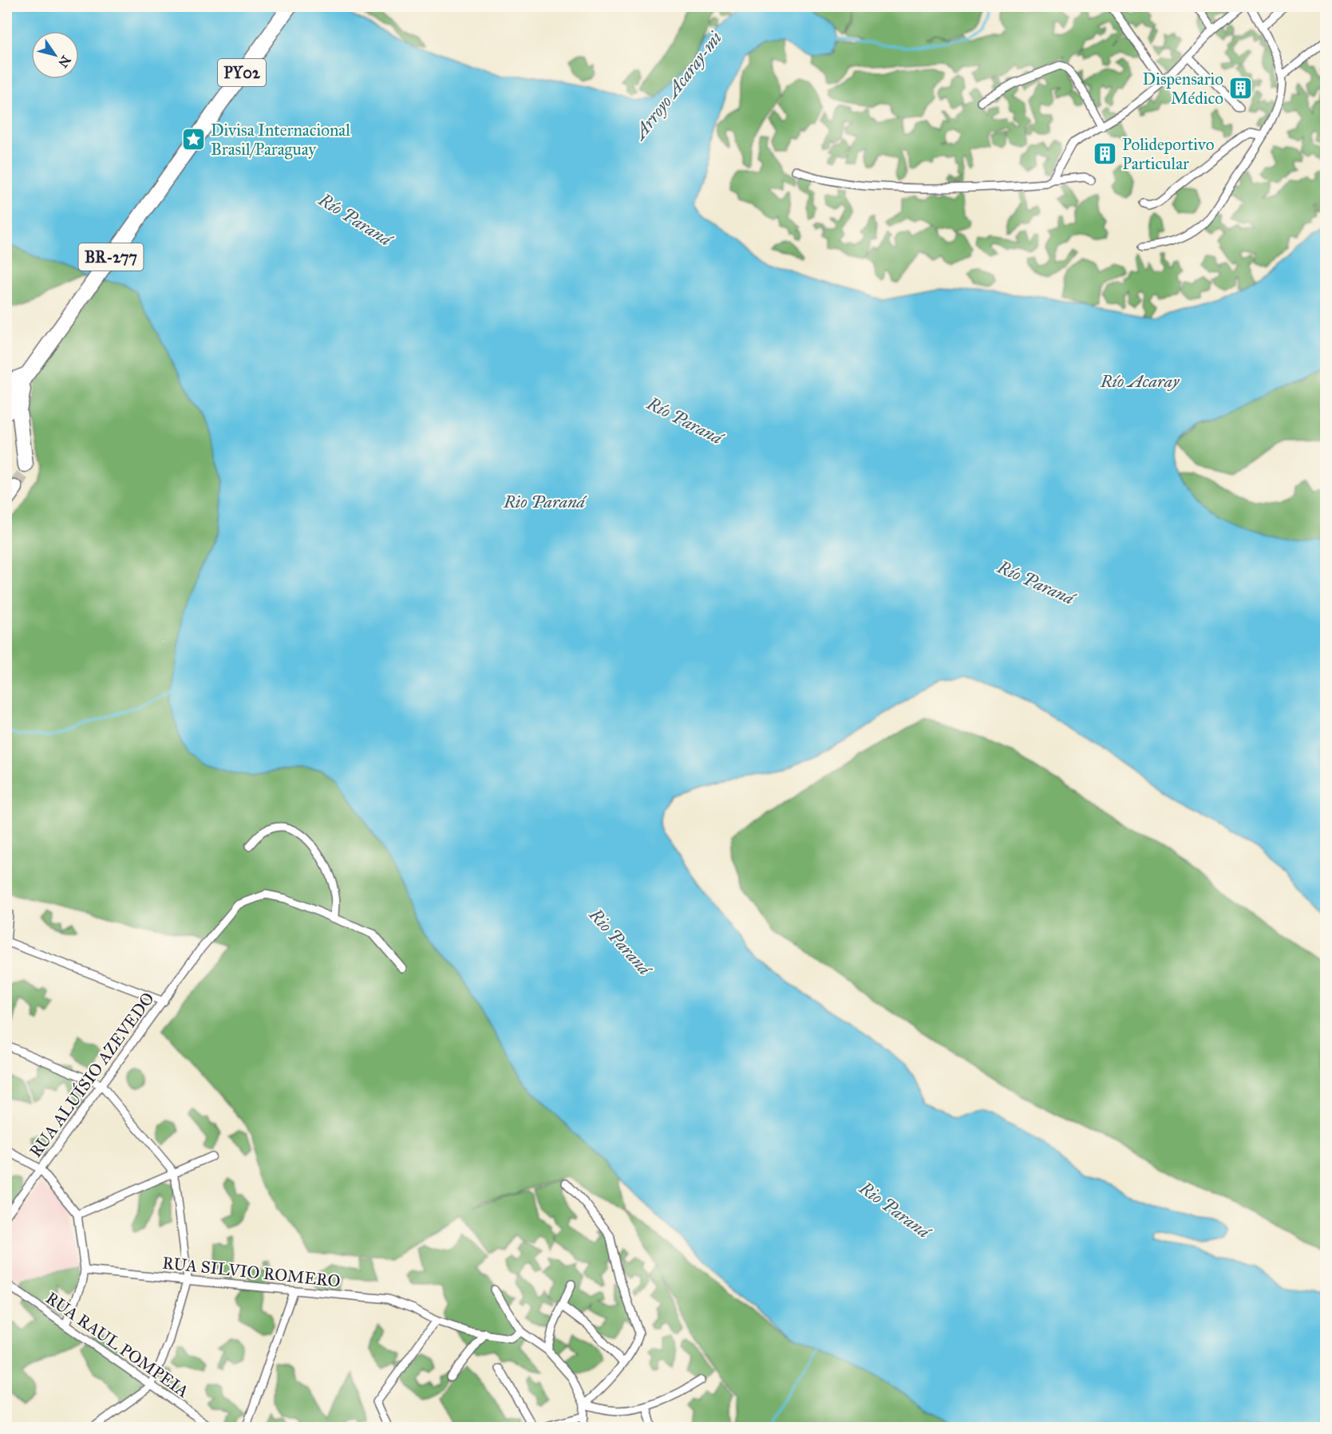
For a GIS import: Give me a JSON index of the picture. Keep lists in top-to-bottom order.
{
  "streets": {
    "highway": ["PY02", "BR-277"],
    "street": ["RUA ALUÍSIO AZEVEDO", "RUA SILVIO ROMERO", "RUA RAUL POMPEIA"]
  },
  "crossings": [
    ["PY02", "BR-277"]
  ],
  "water": [
    "Arroyo Acaray-mi",
    "Río Paraná",
    "Río Acaray",
    "Rio Paraná"
  ],
  "places": {
    "building": ["Dispensario Médico", "Polideportivo Particular"],
    "place": ["Divisa Internacional Brasil/Paraguay"]
  },
  "north": "bottom right"
}
